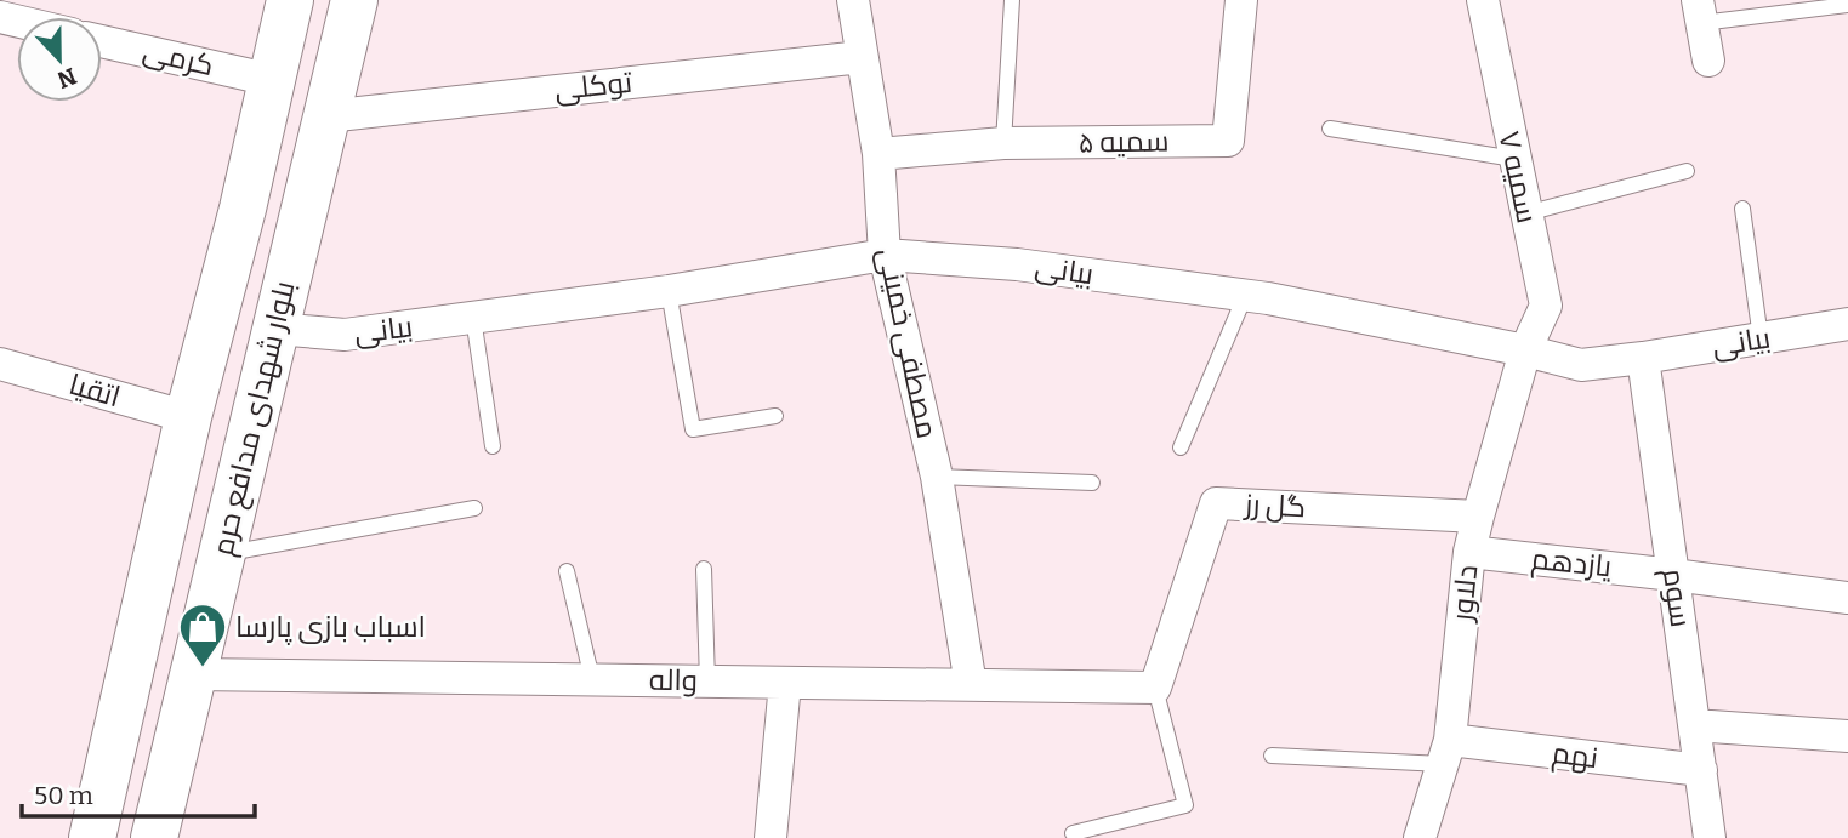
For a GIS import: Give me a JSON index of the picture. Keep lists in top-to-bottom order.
{
  "streets": {
    "main road": ["بلوار شهدای مدافع حرم"],
    "street": [
      "کرمی",
      "توکلی",
      "سمیه ۵",
      "سمیه ۷",
      "بیانی",
      "مصطفی خمینی",
      "اتقیا",
      "گل رز",
      "یازدهم",
      "دلاور",
      "سوم",
      "واله",
      "نهم"
    ]
  },
  "crossings": [
    ["کرمی", "بلوار شهدای مدافع حرم"],
    ["توکلی", "مصطفی خمینی"],
    ["توکلی", "بلوار شهدای مدافع حرم"],
    ["سمیه ۵", "مصطفی خمینی"],
    ["سمیه ۷", "بیانی"],
    ["سمیه ۷", "دلاور"],
    ["بیانی", "مصطفی خمینی"],
    ["بیانی", "بلوار شهدای مدافع حرم"],
    ["بیانی", "دلاور"],
    ["بیانی", "سوم"],
    ["مصطفی خمینی", "واله"],
    ["اتقیا", "بلوار شهدای مدافع حرم"],
    ["بلوار شهدای مدافع حرم", "واله"],
    ["گل رز", "دلاور"],
    ["گل رز", "واله"],
    ["یازدهم", "دلاور"],
    ["یازدهم", "سوم"],
    ["دلاور", "نهم"],
    ["سوم", "نهم"]
  ],
  "places": {
    "shop": ["اسباب بازی پارسا"]
  },
  "scale_bar": "50 m",
  "north": "bottom"
}
